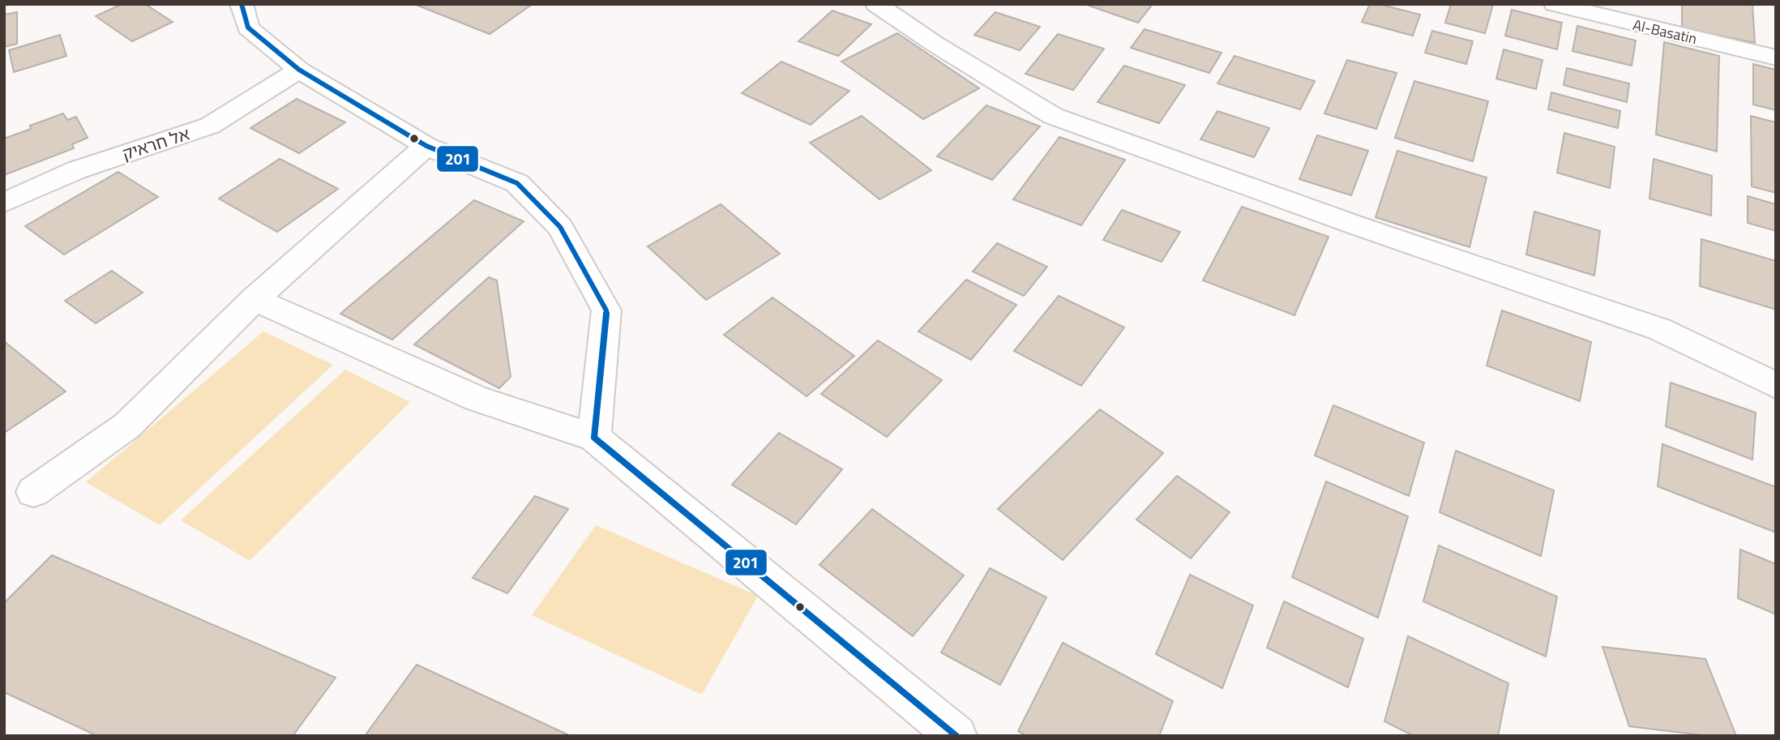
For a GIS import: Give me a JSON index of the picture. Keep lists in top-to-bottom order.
{
  "streets": {
    "street": ["Al-Basatin", "אל חראיק"]
  },
  "lines": ["transit line 201"]
}
